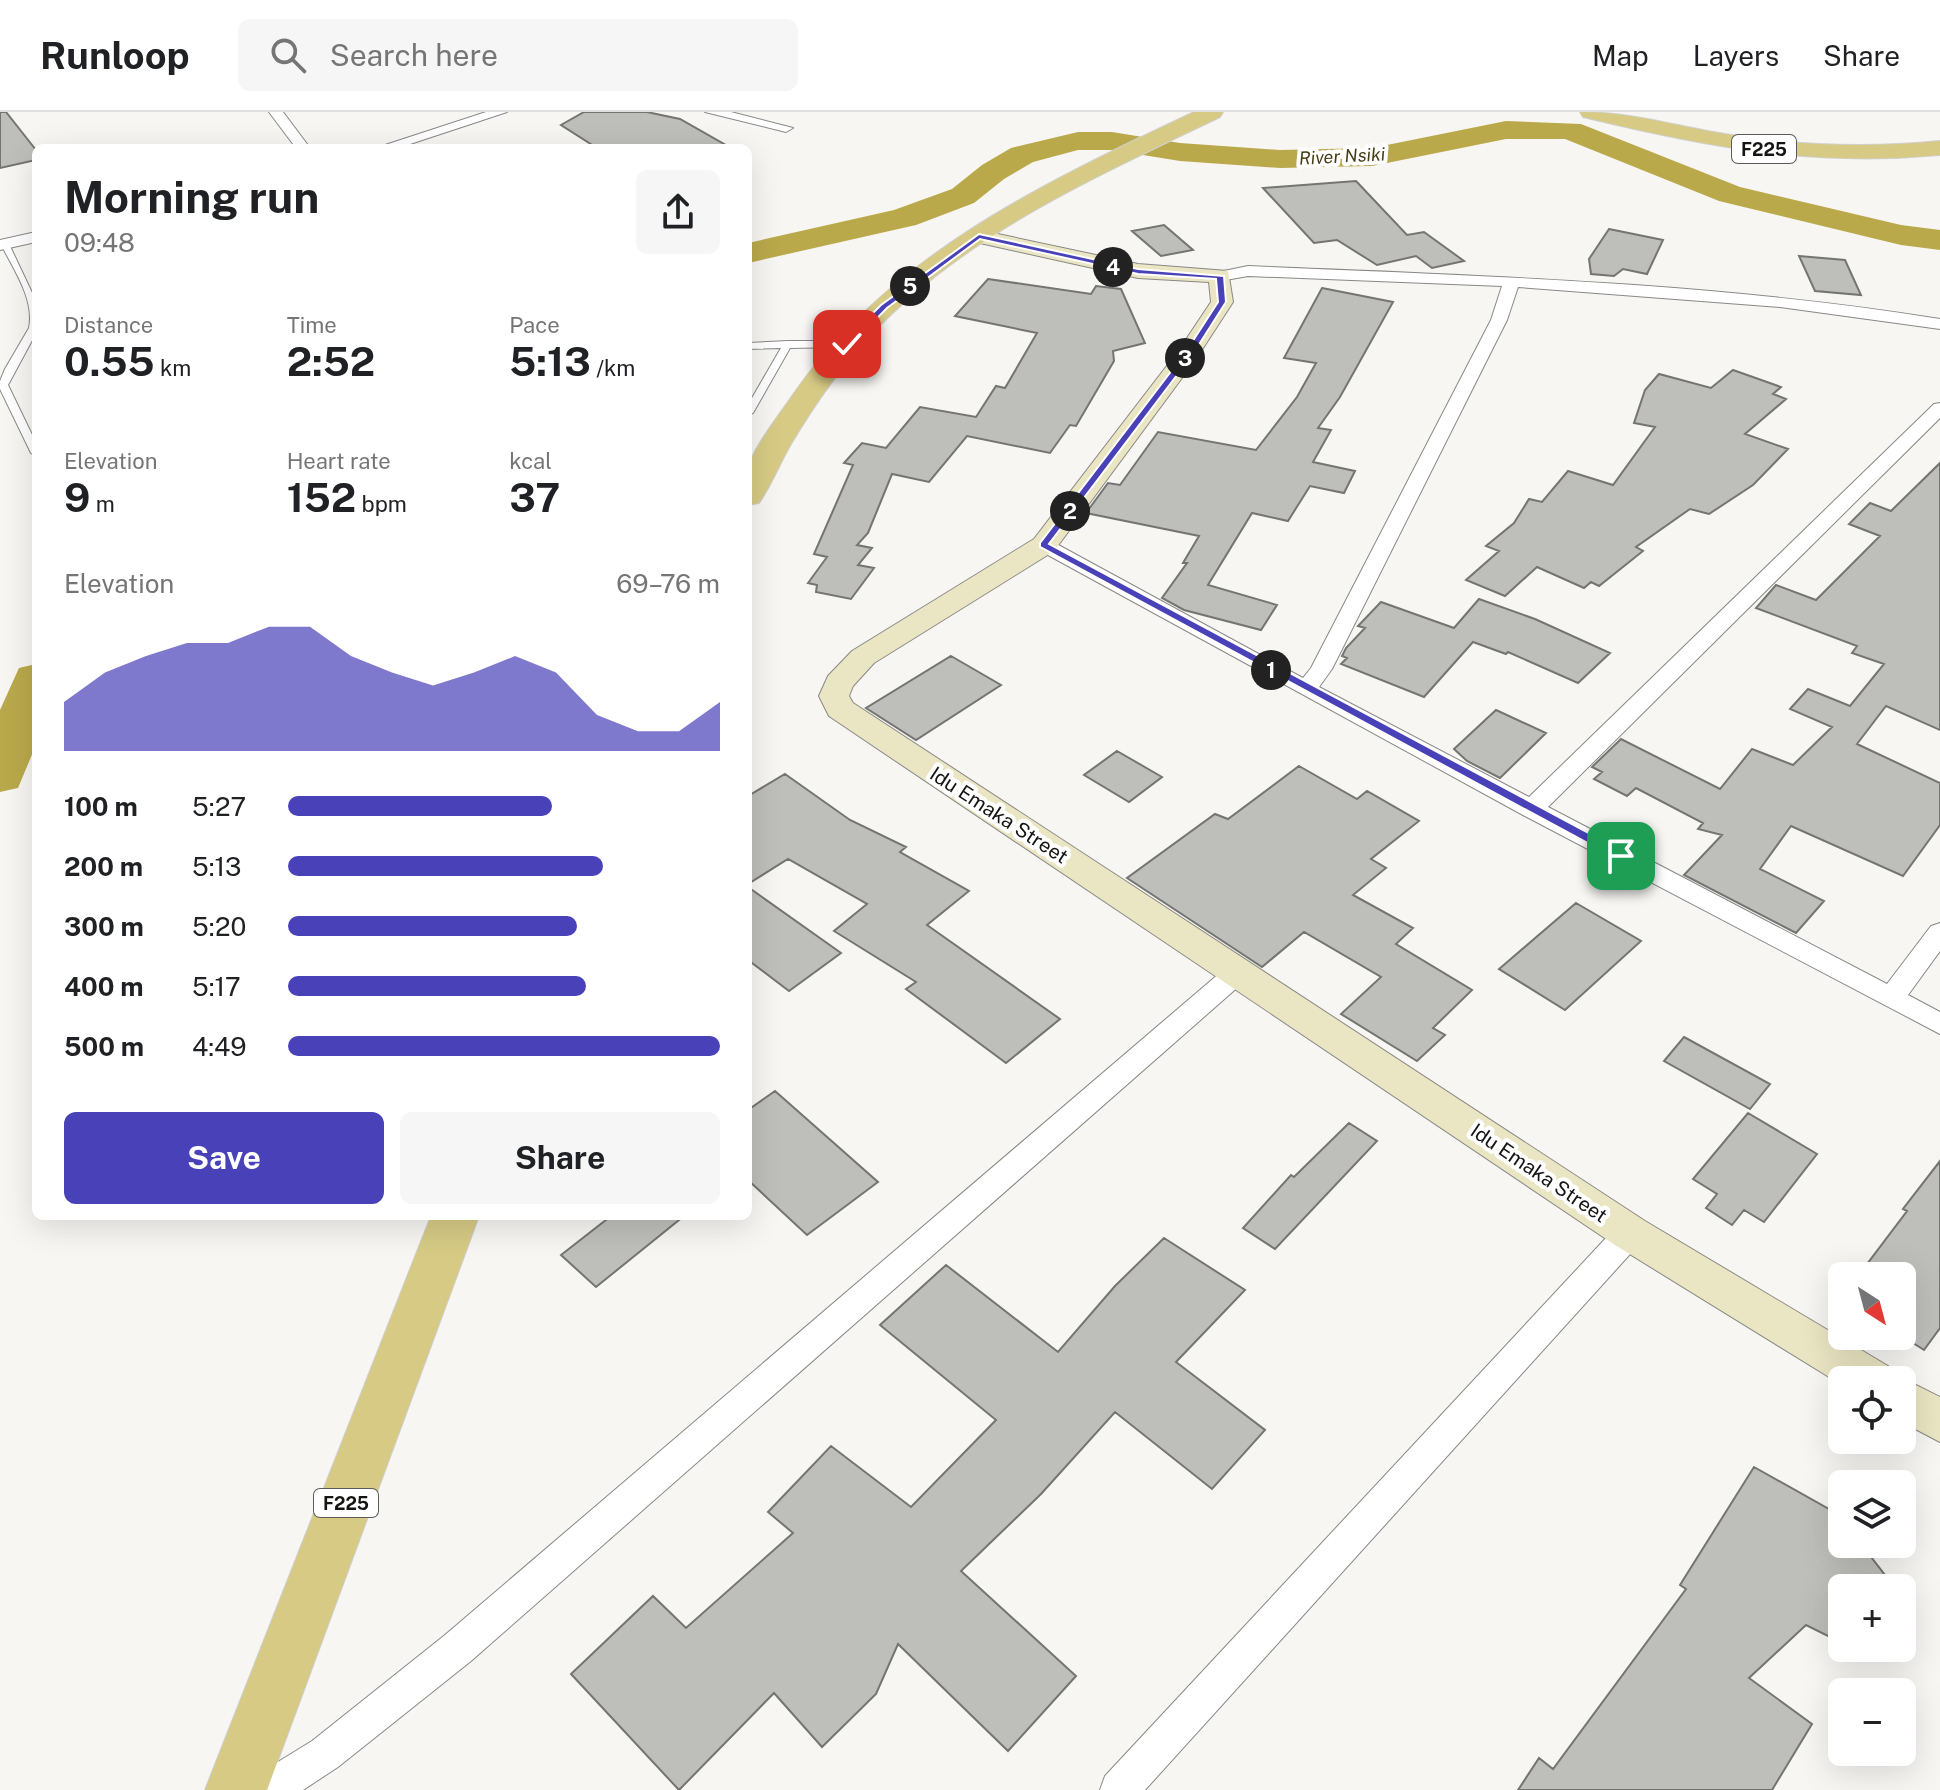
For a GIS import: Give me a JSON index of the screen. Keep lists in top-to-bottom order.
{
  "streets": {
    "main road": ["F225"],
    "street": ["Idu Emaka Street"]
  },
  "water": ["River Nsiki"],
  "north": "bottom right",
  "page": {
    "header": "Runloop",
    "search": "Search here",
    "nav": ["Map", "Layers", "Share"],
    "heading": ["Morning run", "09:48"],
    "pins": [
      "4",
      "5",
      "3",
      "2",
      "1"
    ],
    "stats": [
      ["Distance", "0.55 km"],
      ["Time", "2:52"],
      ["Pace", "5:13 /km"],
      ["Elevation", "9 m"],
      ["Heart rate", "152 bpm"],
      ["kcal", "37"]
    ],
    "chart": ["Elevation", "69–76 m"],
    "list": [
      {
        "name": "100 m",
        "note": "5:27"
      },
      {
        "name": "200 m",
        "note": "5:13"
      },
      {
        "name": "300 m",
        "note": "5:20"
      },
      {
        "name": "400 m",
        "note": "5:17"
      },
      {
        "name": "500 m",
        "note": "4:49"
      }
    ],
    "buttons": ["Save", "Share"],
    "map_buttons": ["+", "−"]
  }
}
